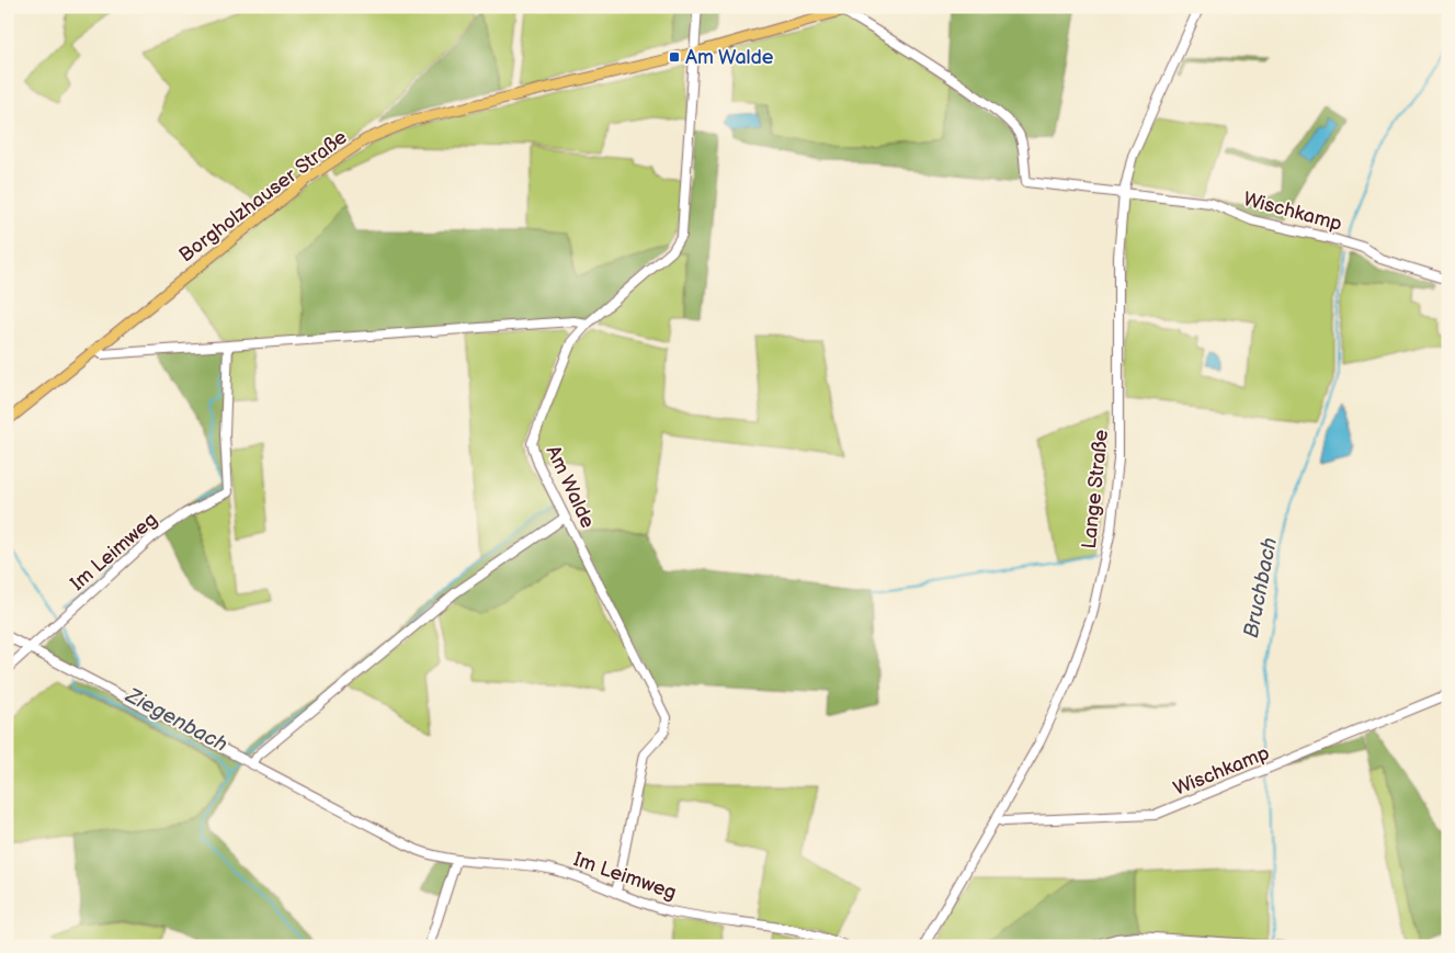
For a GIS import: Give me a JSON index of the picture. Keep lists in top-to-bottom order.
{
  "streets": {
    "main road": ["Borgholzhauser Straße"],
    "street": [
      "Wischkamp",
      "Am Walde",
      "Lange Straße",
      "Im Leimweg"
    ]
  },
  "crossings": [
    ["Borgholzhauser Straße", "Wischkamp"],
    ["Borgholzhauser Straße", "Am Walde"],
    ["Wischkamp", "Lange Straße"],
    ["Am Walde", "Im Leimweg"]
  ],
  "water": ["Bruchbach", "Ziegenbach"],
  "places": {
    "transit": ["Am Walde"]
  }
}
